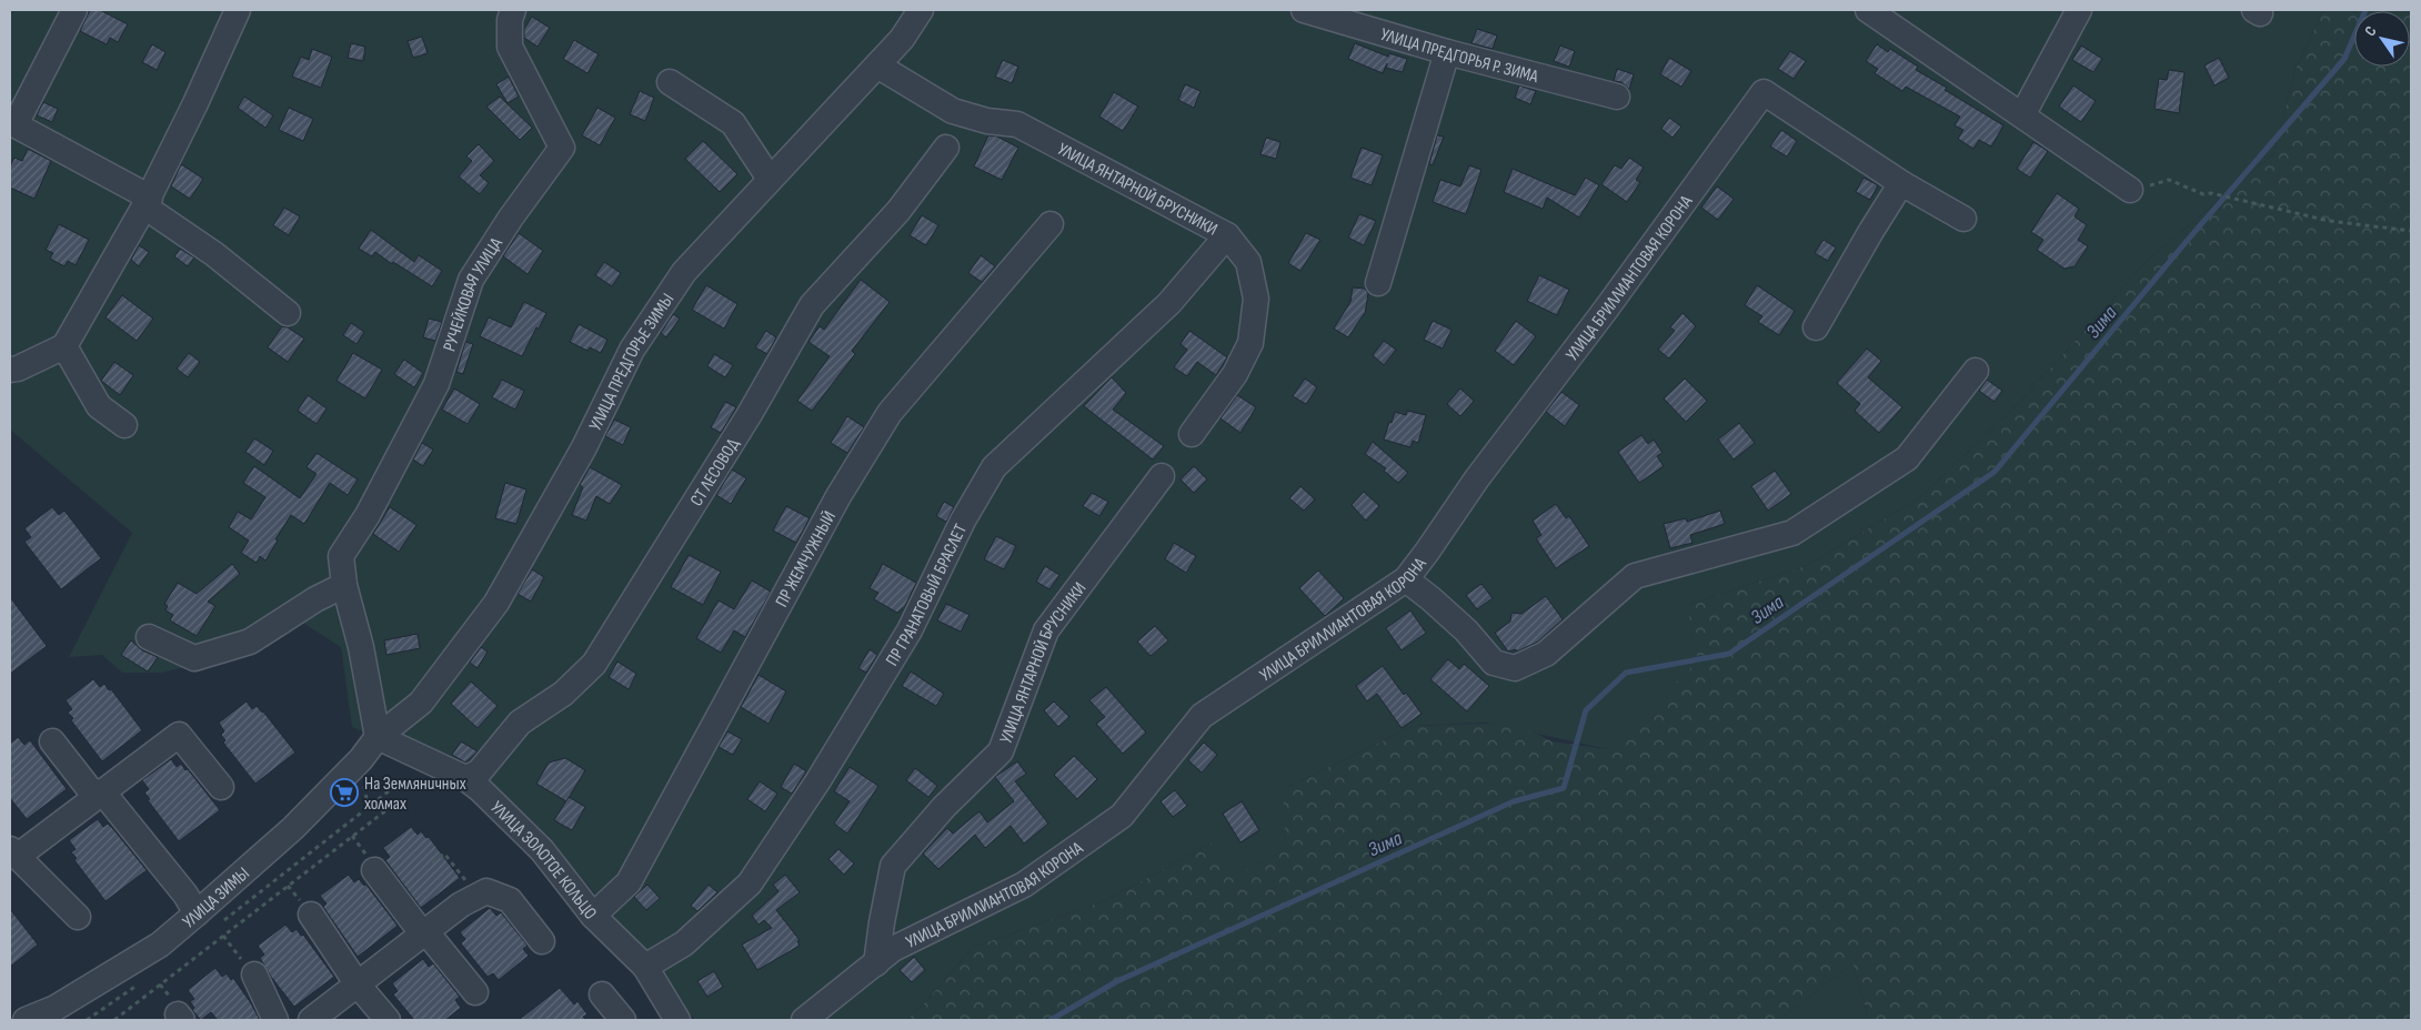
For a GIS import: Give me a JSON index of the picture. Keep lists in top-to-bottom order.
{
  "streets": {
    "street": [
      "УЛИЦА ПРЕДГОРЬЯ Р. ЗИМА",
      "УЛИЦА ЯНТАРНОЙ БРУСНИКИ",
      "УЛИЦА БРИЛЛИАНТОВАЯ КОРОНА",
      "РУЧЕЙКОВАЯ УЛИЦА",
      "УЛИЦА ПРЕДГОРЬЕ ЗИМЫ",
      "СТ ЛЕСОВОД",
      "ПР ЖЕМЧУЖНЫЙ",
      "ПР ГРАНАТОВЫЙ БРАСЛЕТ",
      "УЛИЦА ЗОЛОТОЕ КОЛЬЦО",
      "УЛИЦА ЗИМЫ"
    ]
  },
  "crossings": [
    ["УЛИЦА ЯНТАРНОЙ БРУСНИКИ", "УЛИЦА БРИЛЛИАНТОВАЯ КОРОНА"],
    ["УЛИЦА ЯНТАРНОЙ БРУСНИКИ", "УЛИЦА ПРЕДГОРЬЕ ЗИМЫ"],
    ["УЛИЦА ЯНТАРНОЙ БРУСНИКИ", "ПР ГРАНАТОВЫЙ БРАСЛЕТ"],
    ["РУЧЕЙКОВАЯ УЛИЦА", "УЛИЦА ПРЕДГОРЬЕ ЗИМЫ"],
    ["РУЧЕЙКОВАЯ УЛИЦА", "УЛИЦА ЗОЛОТОЕ КОЛЬЦО"],
    ["РУЧЕЙКОВАЯ УЛИЦА", "УЛИЦА ЗИМЫ"],
    ["УЛИЦА ПРЕДГОРЬЕ ЗИМЫ", "УЛИЦА ЗОЛОТОЕ КОЛЬЦО"],
    ["УЛИЦА ПРЕДГОРЬЕ ЗИМЫ", "УЛИЦА ЗИМЫ"],
    ["СТ ЛЕСОВОД", "УЛИЦА ЗОЛОТОЕ КОЛЬЦО"],
    ["ПР ЖЕМЧУЖНЫЙ", "УЛИЦА ЗОЛОТОЕ КОЛЬЦО"],
    ["ПР ГРАНАТОВЫЙ БРАСЛЕТ", "УЛИЦА ЗОЛОТОЕ КОЛЬЦО"],
    ["УЛИЦА ЗОЛОТОЕ КОЛЬЦО", "УЛИЦА ЗИМЫ"]
  ],
  "water": ["Зима"],
  "places": {
    "supermarket": ["На Земляничных холмах"]
  },
  "north": "top left"
}
